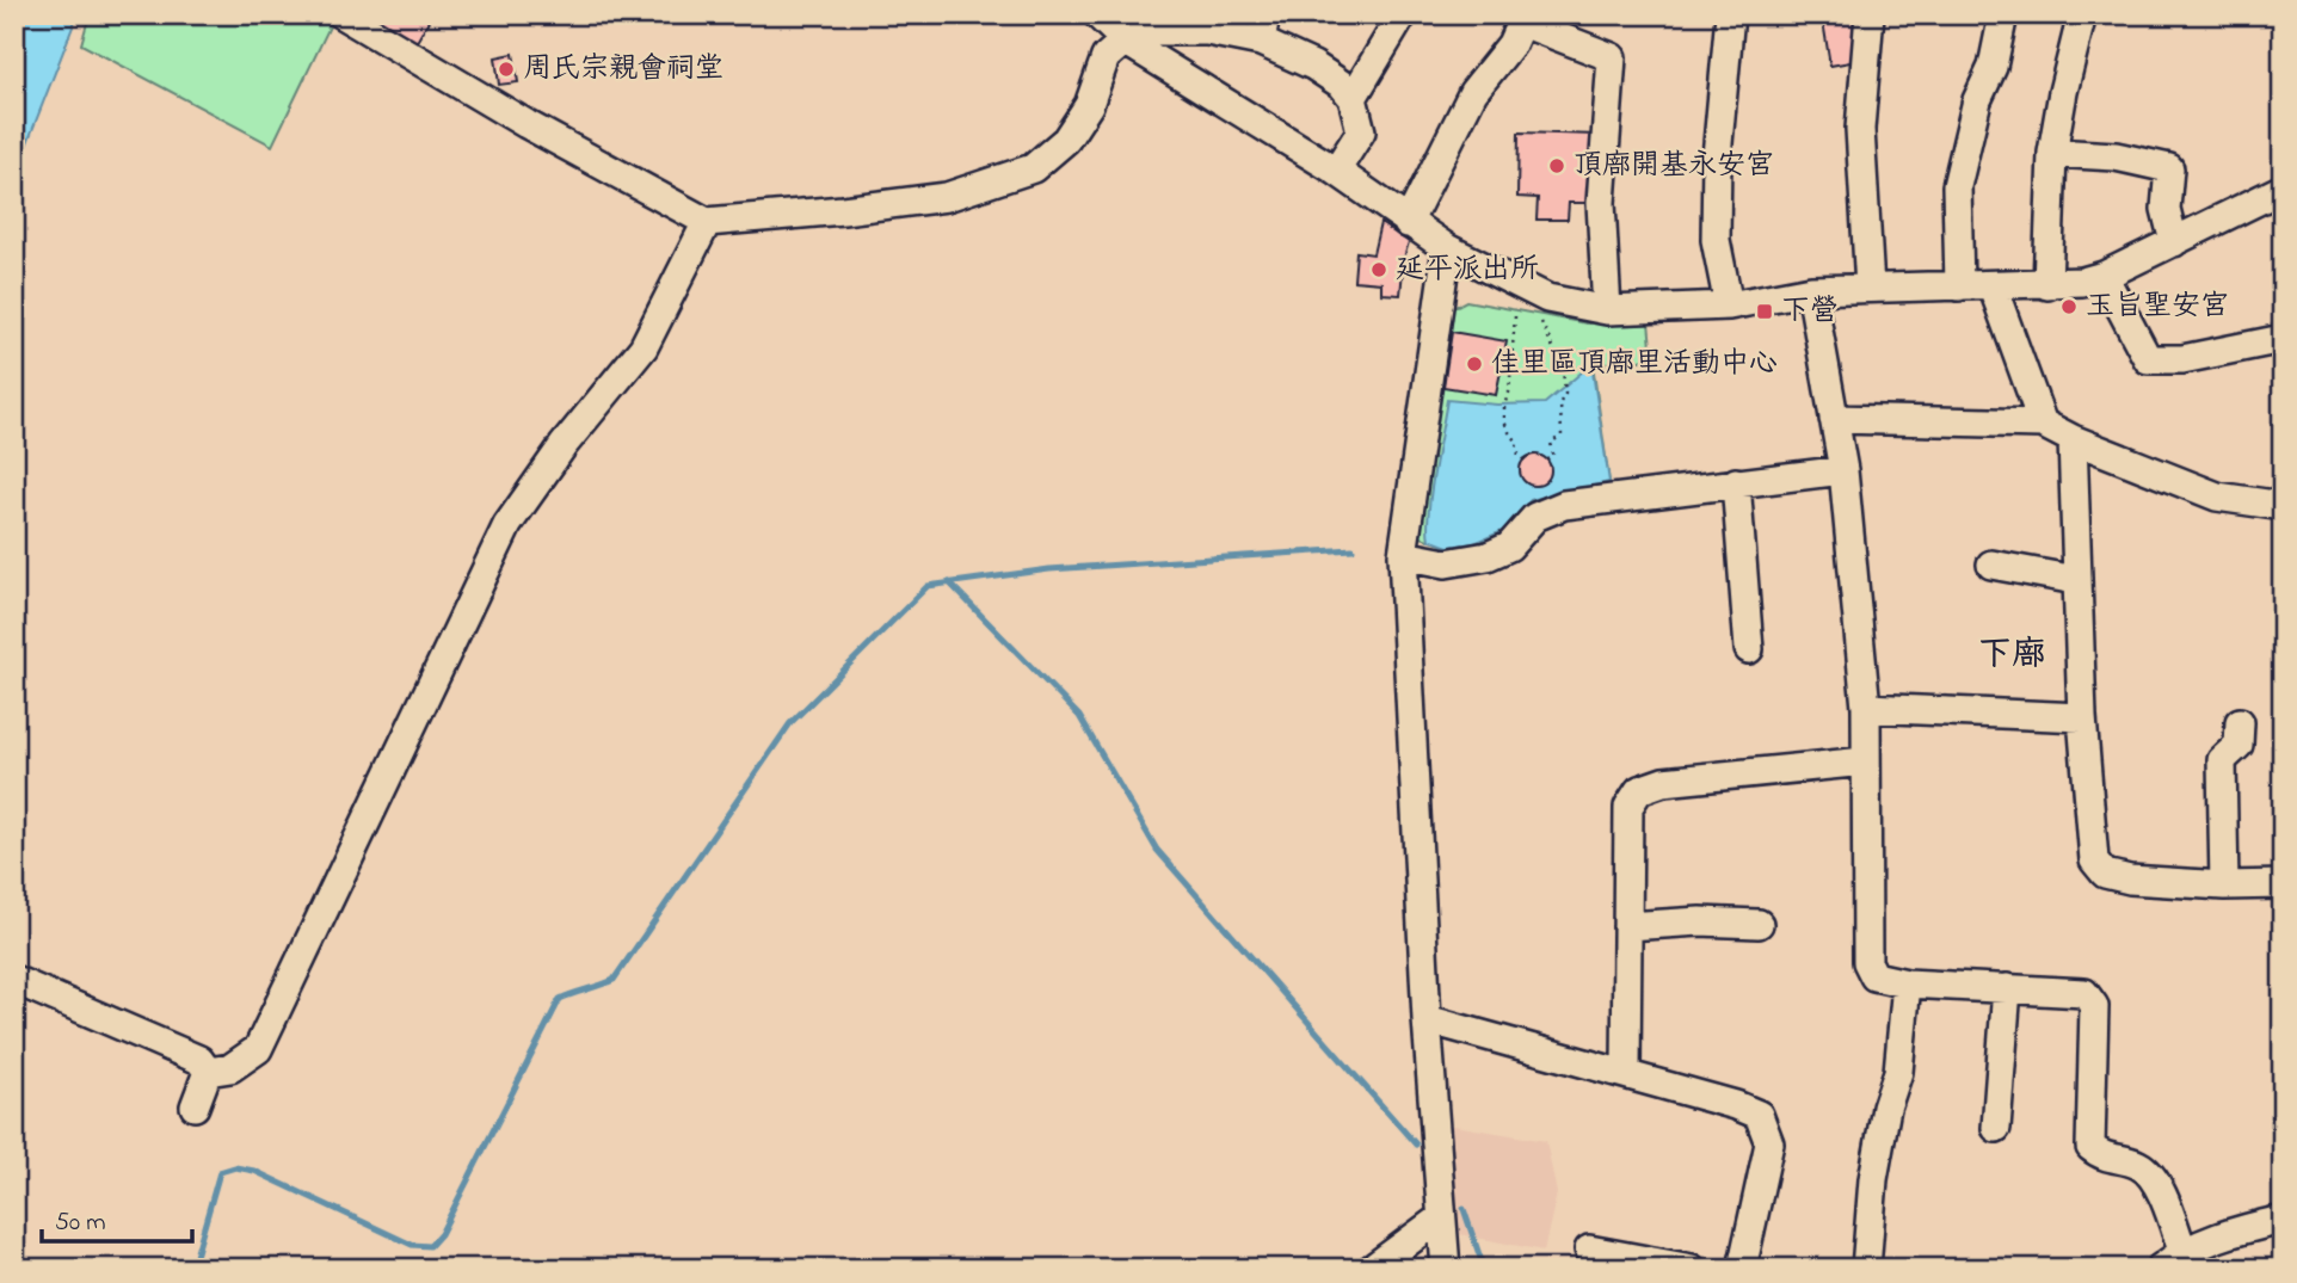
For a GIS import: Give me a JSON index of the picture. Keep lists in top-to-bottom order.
{
  "districts": ["下廍"],
  "places": {
    "other": [
      "周氏宗親會祠堂",
      "頂廍開基永安宮",
      "延平派出所",
      "玉旨聖安宮",
      "佳里區頂廍里活動中心"
    ],
    "transit": ["下營"]
  },
  "scale_bar": "50 m"
}
